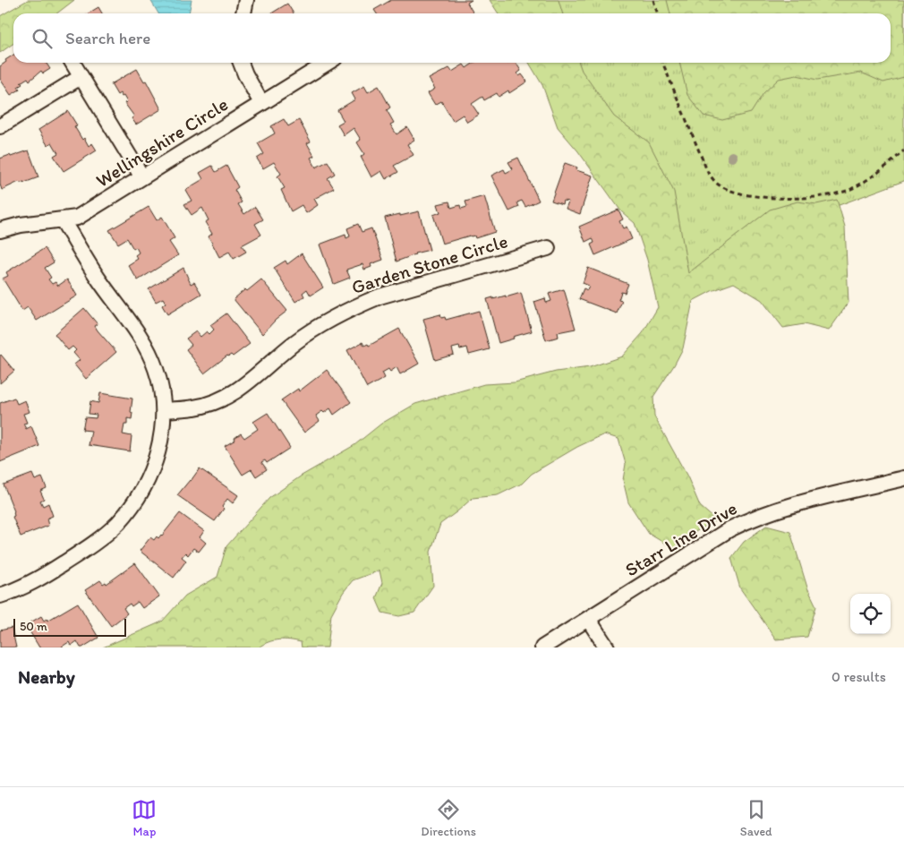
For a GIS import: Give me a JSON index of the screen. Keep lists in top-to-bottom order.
{
  "streets": {
    "street": ["Wellingshire Circle", "Garden Stone Circle", "Starr Line Drive"]
  },
  "scale_bar": "50 m",
  "page": {
    "search": "Search here",
    "scale": "50 m",
    "heading": ["Nearby", "0 results"],
    "nav": ["Map", "Directions", "Saved"]
  }
}
